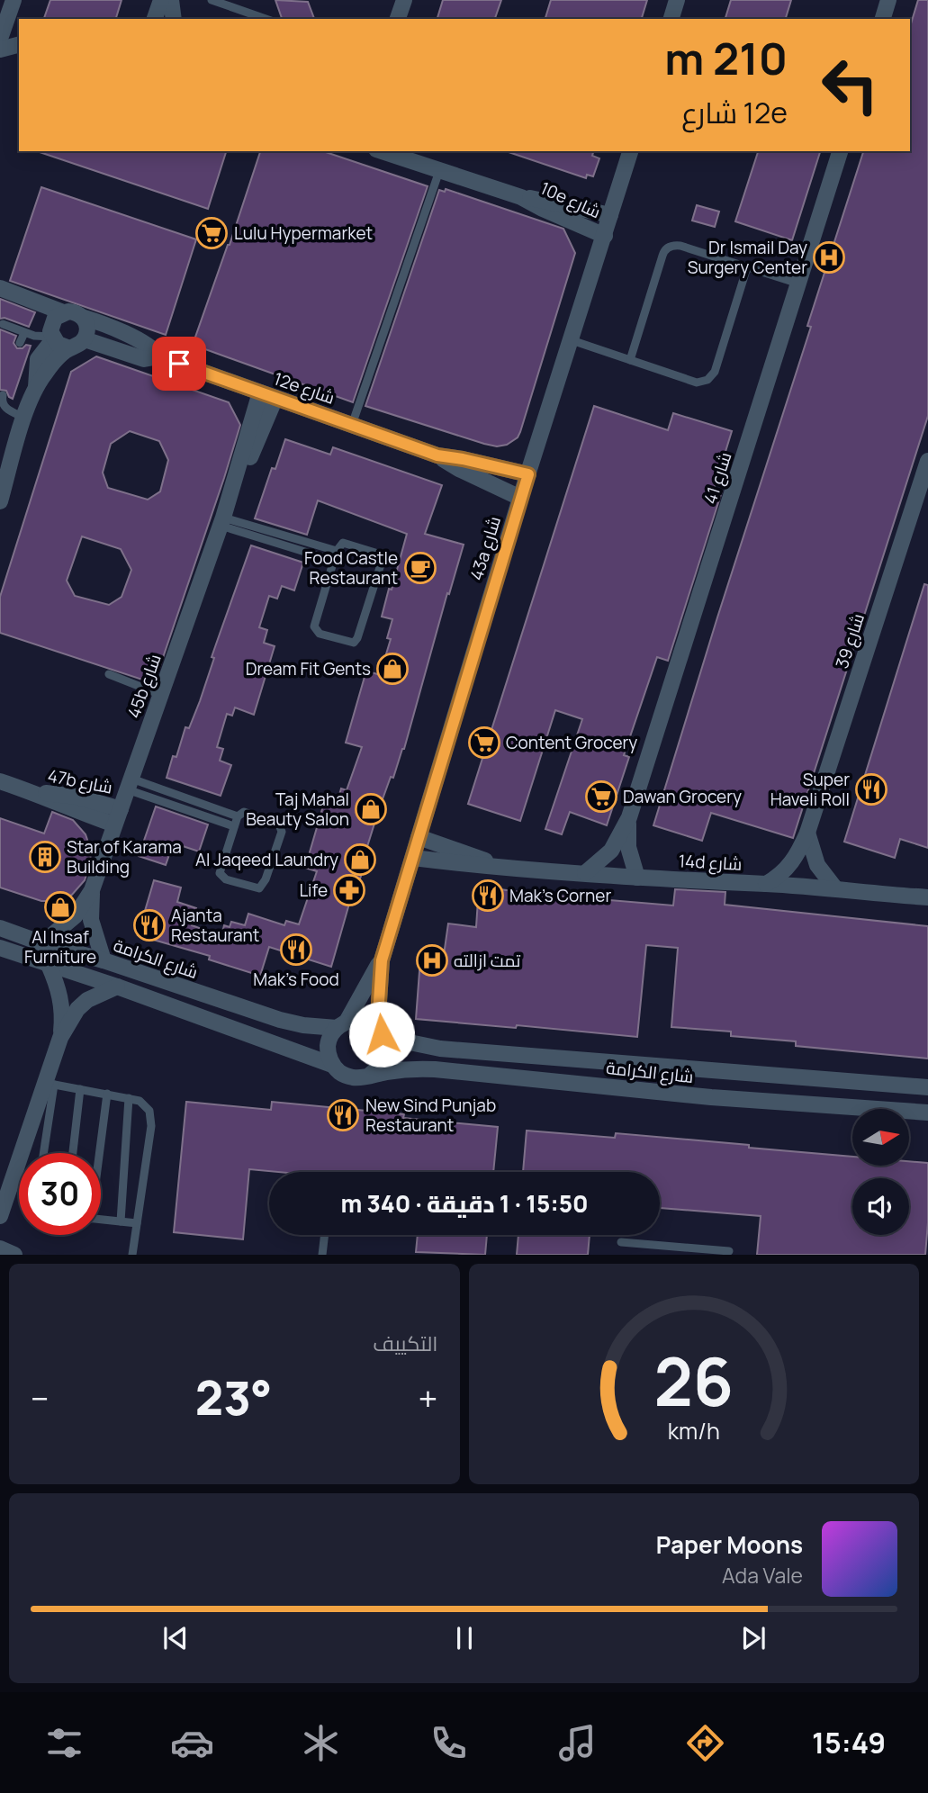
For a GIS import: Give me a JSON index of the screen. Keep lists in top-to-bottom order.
{
  "streets": {
    "street": [
      "10e شارع",
      "12e شارع",
      "شارع 41",
      "43a شارع",
      "شارع 39",
      "45b شارع",
      "47b شارع",
      "14d شارع",
      "شارع الكرامة"
    ]
  },
  "crossings": [
    ["10e شارع", "43a شارع"],
    ["12e شارع", "43a شارع"],
    ["12e شارع", "45b شارع"],
    ["شارع 41", "14d شارع"],
    ["43a شارع", "14d شارع"],
    ["43a شارع", "شارع الكرامة"],
    ["شارع 39", "14d شارع"],
    ["45b شارع", "47b شارع"],
    ["45b شارع", "شارع الكرامة"]
  ],
  "places": {
    "supermarket": ["Lulu Hypermarket", "Content Grocery", "Dawan Grocery"],
    "hospital": ["Dr Ismail Day Surgery Center", "تمت ازالته"],
    "cafe": ["Food Castle Restaurant"],
    "shop": [
      "Dream Fit Gents",
      "Taj Mahal Beauty Salon",
      "Al Jaqeed Laundry",
      "Al Insaf Furniture"
    ],
    "restaurant": [
      "Super Haveli Roll",
      "Mak's Corner",
      "Ajanta Restaurant",
      "Mak's Food",
      "New Sind Punjab Restaurant"
    ],
    "building": ["Star of Karama Building"],
    "pharmacy": ["Life"]
  },
  "north": "right",
  "page": {
    "turn": ["210 m", "12e شارع"],
    "limit": "30",
    "trip": "15:50 · 1 دقيقة · 340 m",
    "tile": "التكييف",
    "heat": ["−", "23°", "+"],
    "song": ["Paper Moons", "Ada Vale"],
    "tabs": "15:49",
    "gauge": ["26", "km/h"]
  }
}
